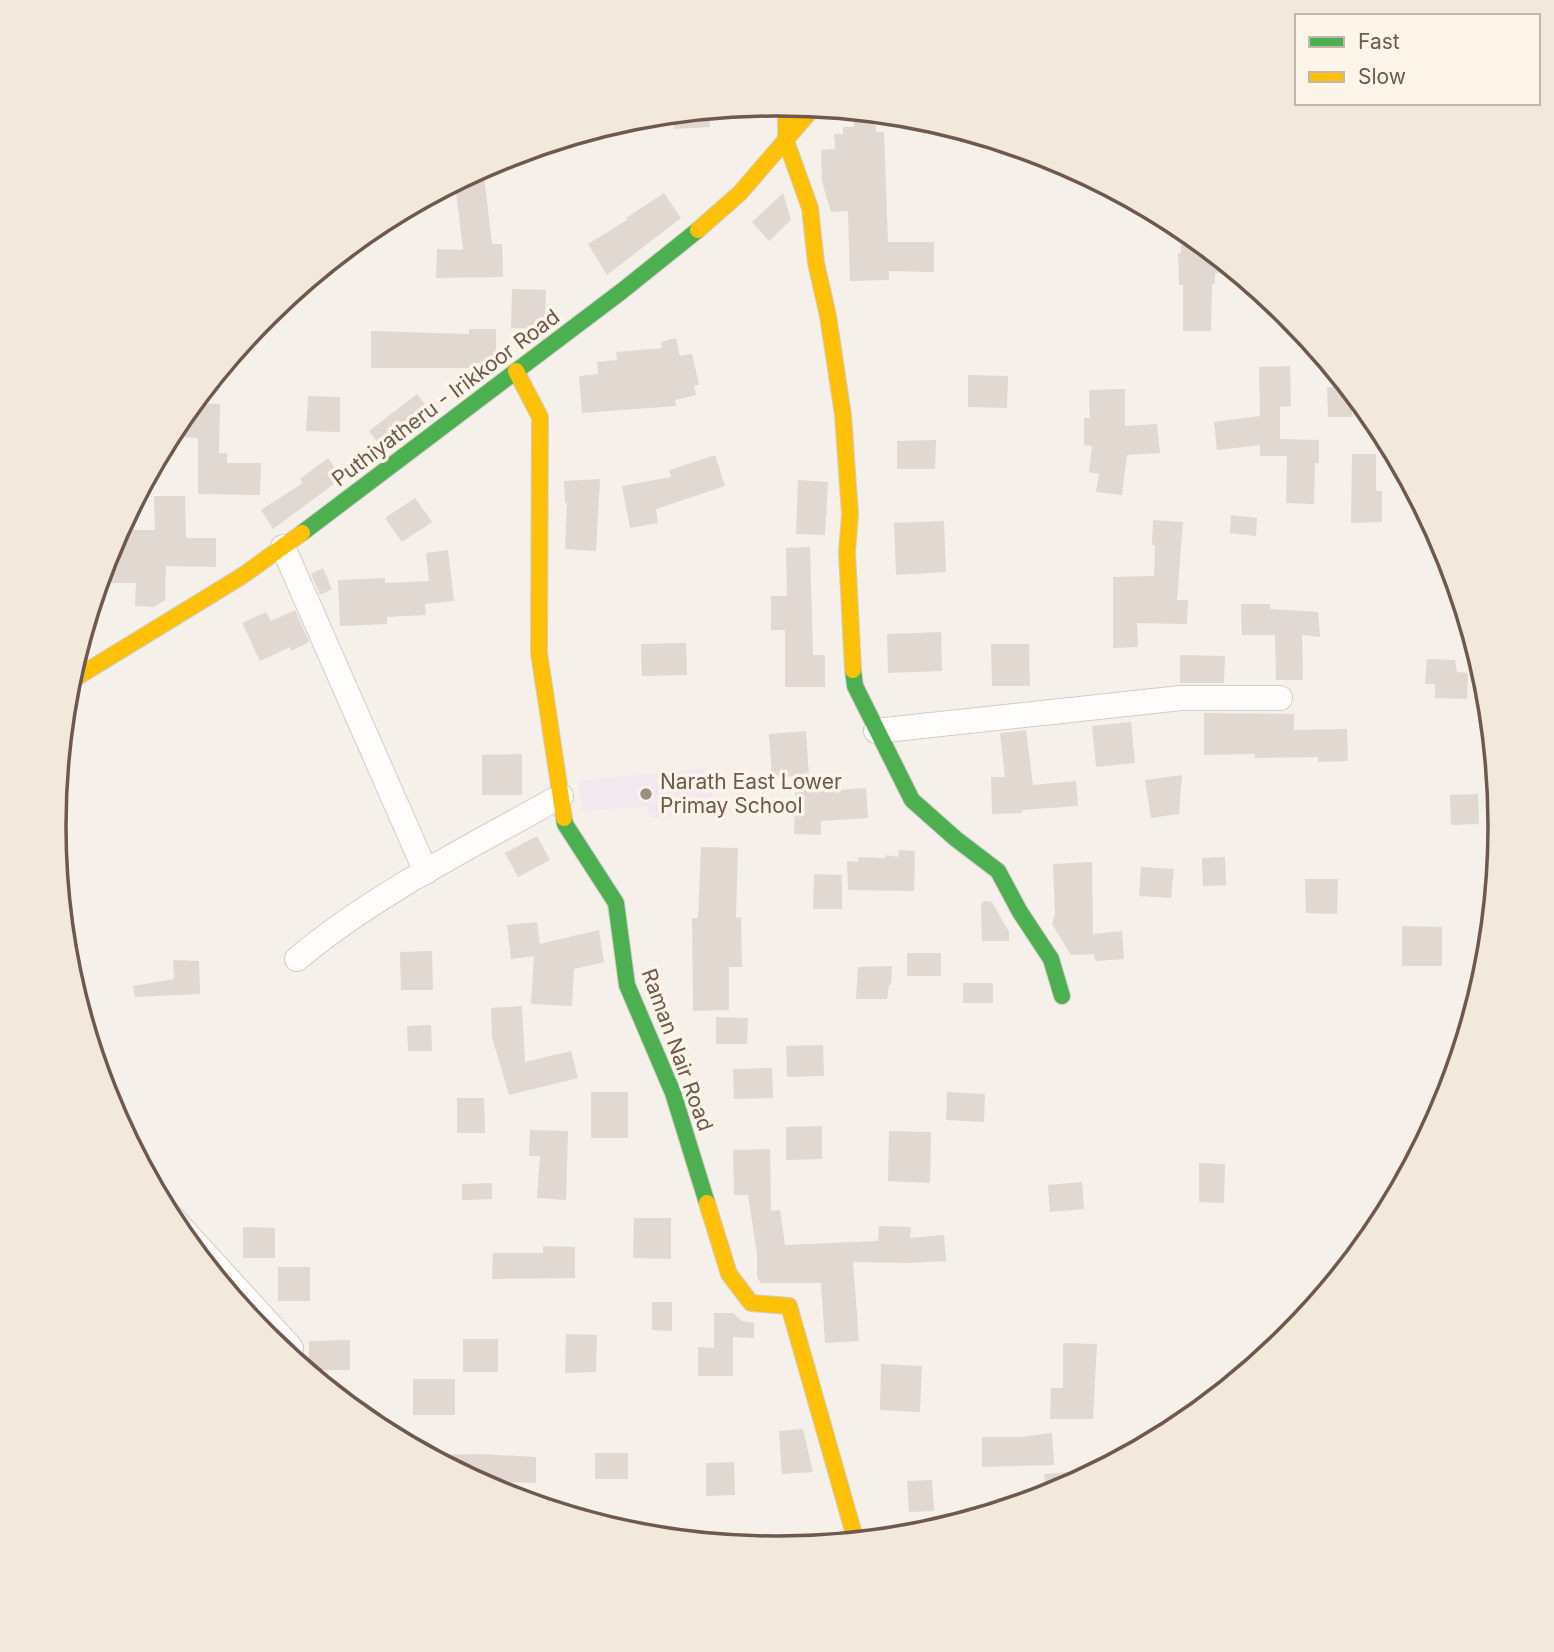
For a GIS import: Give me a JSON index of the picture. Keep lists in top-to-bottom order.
{
  "streets": {
    "street": ["Puthiyatheru - Irikkoor Road", "Raman Nair Road"]
  },
  "crossings": [
    ["Puthiyatheru - Irikkoor Road", "Raman Nair Road"]
  ],
  "places": ["Narath East Lower Primay School"],
  "legend": ["Fast", "Slow"]
}
